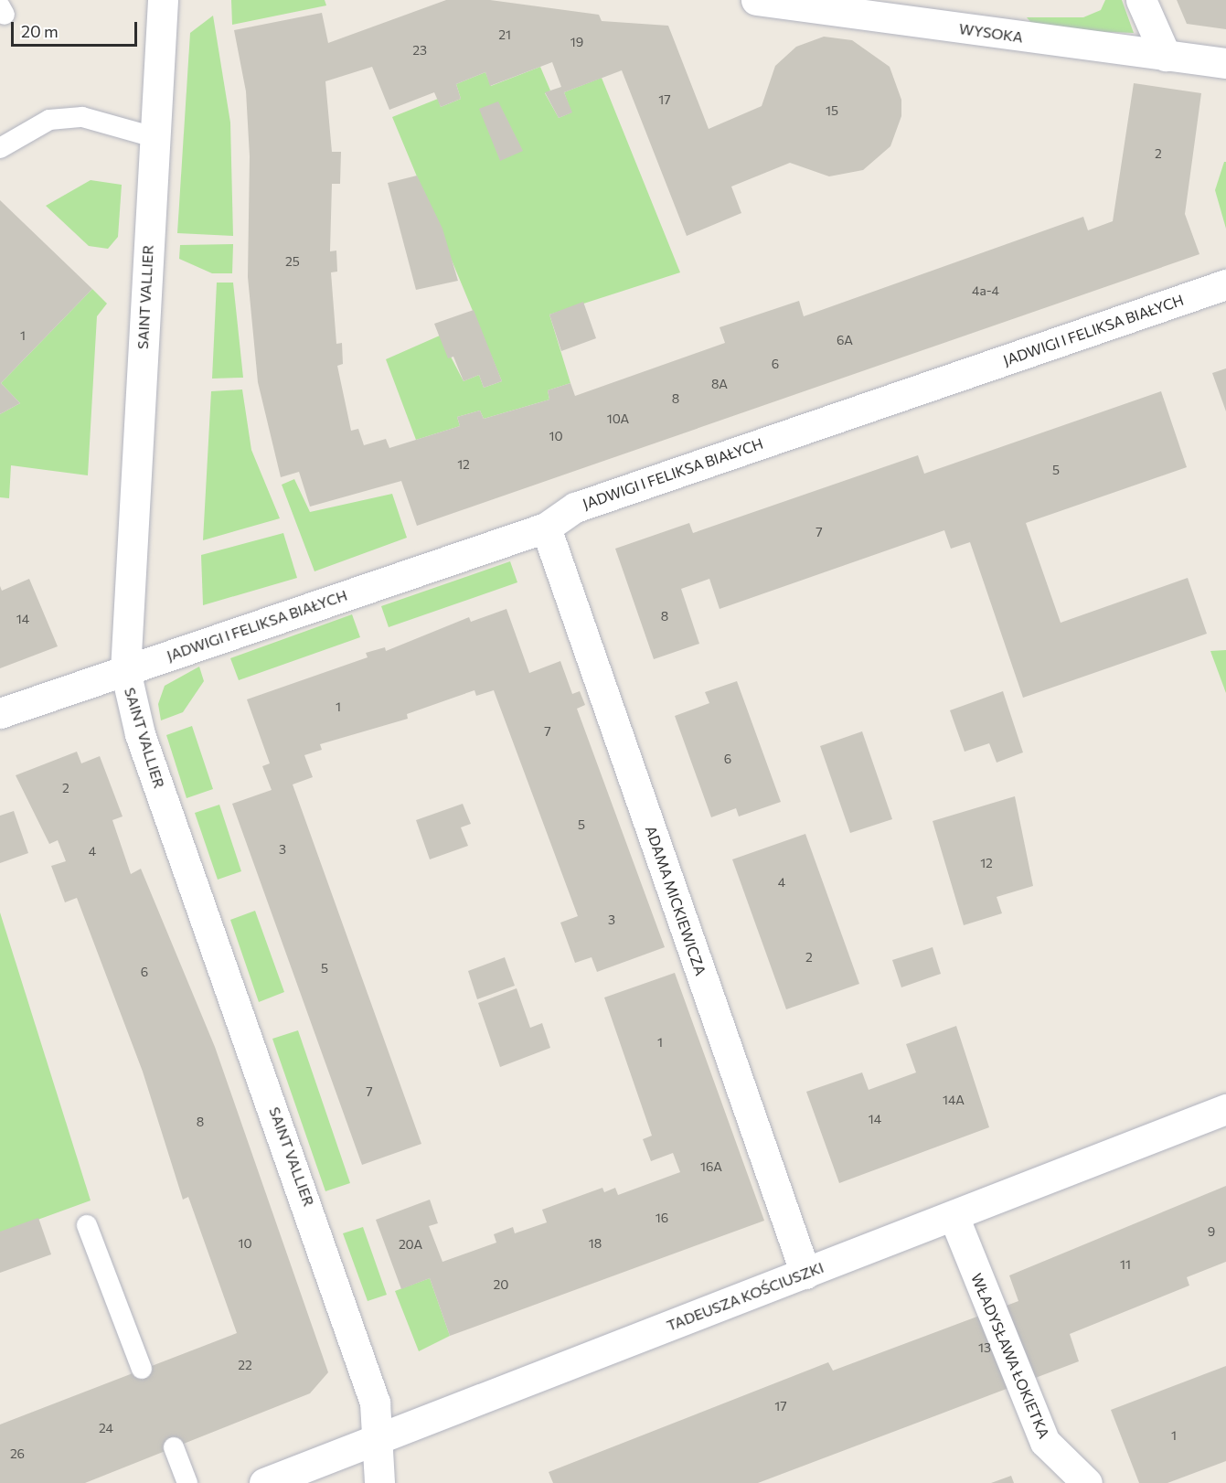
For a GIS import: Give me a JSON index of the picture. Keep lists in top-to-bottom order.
{
  "streets": {
    "street": [
      "WYSOKA",
      "SAINT VALLIER",
      "JADWIGI I FELIKSA BIAŁYCH",
      "ADAMA MICKIEWICZA",
      "TADEUSZA KOŚCIUSZKI",
      "WŁADYSŁAWA ŁOKIETKA"
    ]
  },
  "crossings": [
    ["SAINT VALLIER", "JADWIGI I FELIKSA BIAŁYCH"],
    ["SAINT VALLIER", "TADEUSZA KOŚCIUSZKI"],
    ["JADWIGI I FELIKSA BIAŁYCH", "ADAMA MICKIEWICZA"],
    ["ADAMA MICKIEWICZA", "TADEUSZA KOŚCIUSZKI"],
    ["TADEUSZA KOŚCIUSZKI", "WŁADYSŁAWA ŁOKIETKA"]
  ],
  "house_numbers": [
    "21",
    "19",
    "23",
    "17",
    "15",
    "2",
    "25",
    "4a-4",
    "1",
    "6A",
    "6",
    "8A",
    "8",
    "10A",
    "10",
    "12",
    "5",
    "7",
    "8",
    "14",
    "1",
    "7",
    "6",
    "2",
    "5",
    "3",
    "4",
    "12",
    "4",
    "3",
    "2",
    "5",
    "6",
    "1",
    "7",
    "14A",
    "14",
    "8",
    "16A",
    "16",
    "9",
    "10",
    "18",
    "20A",
    "11",
    "20",
    "13",
    "22",
    "17",
    "24",
    "1",
    "26"
  ],
  "scale_bar": "20 m"
}
